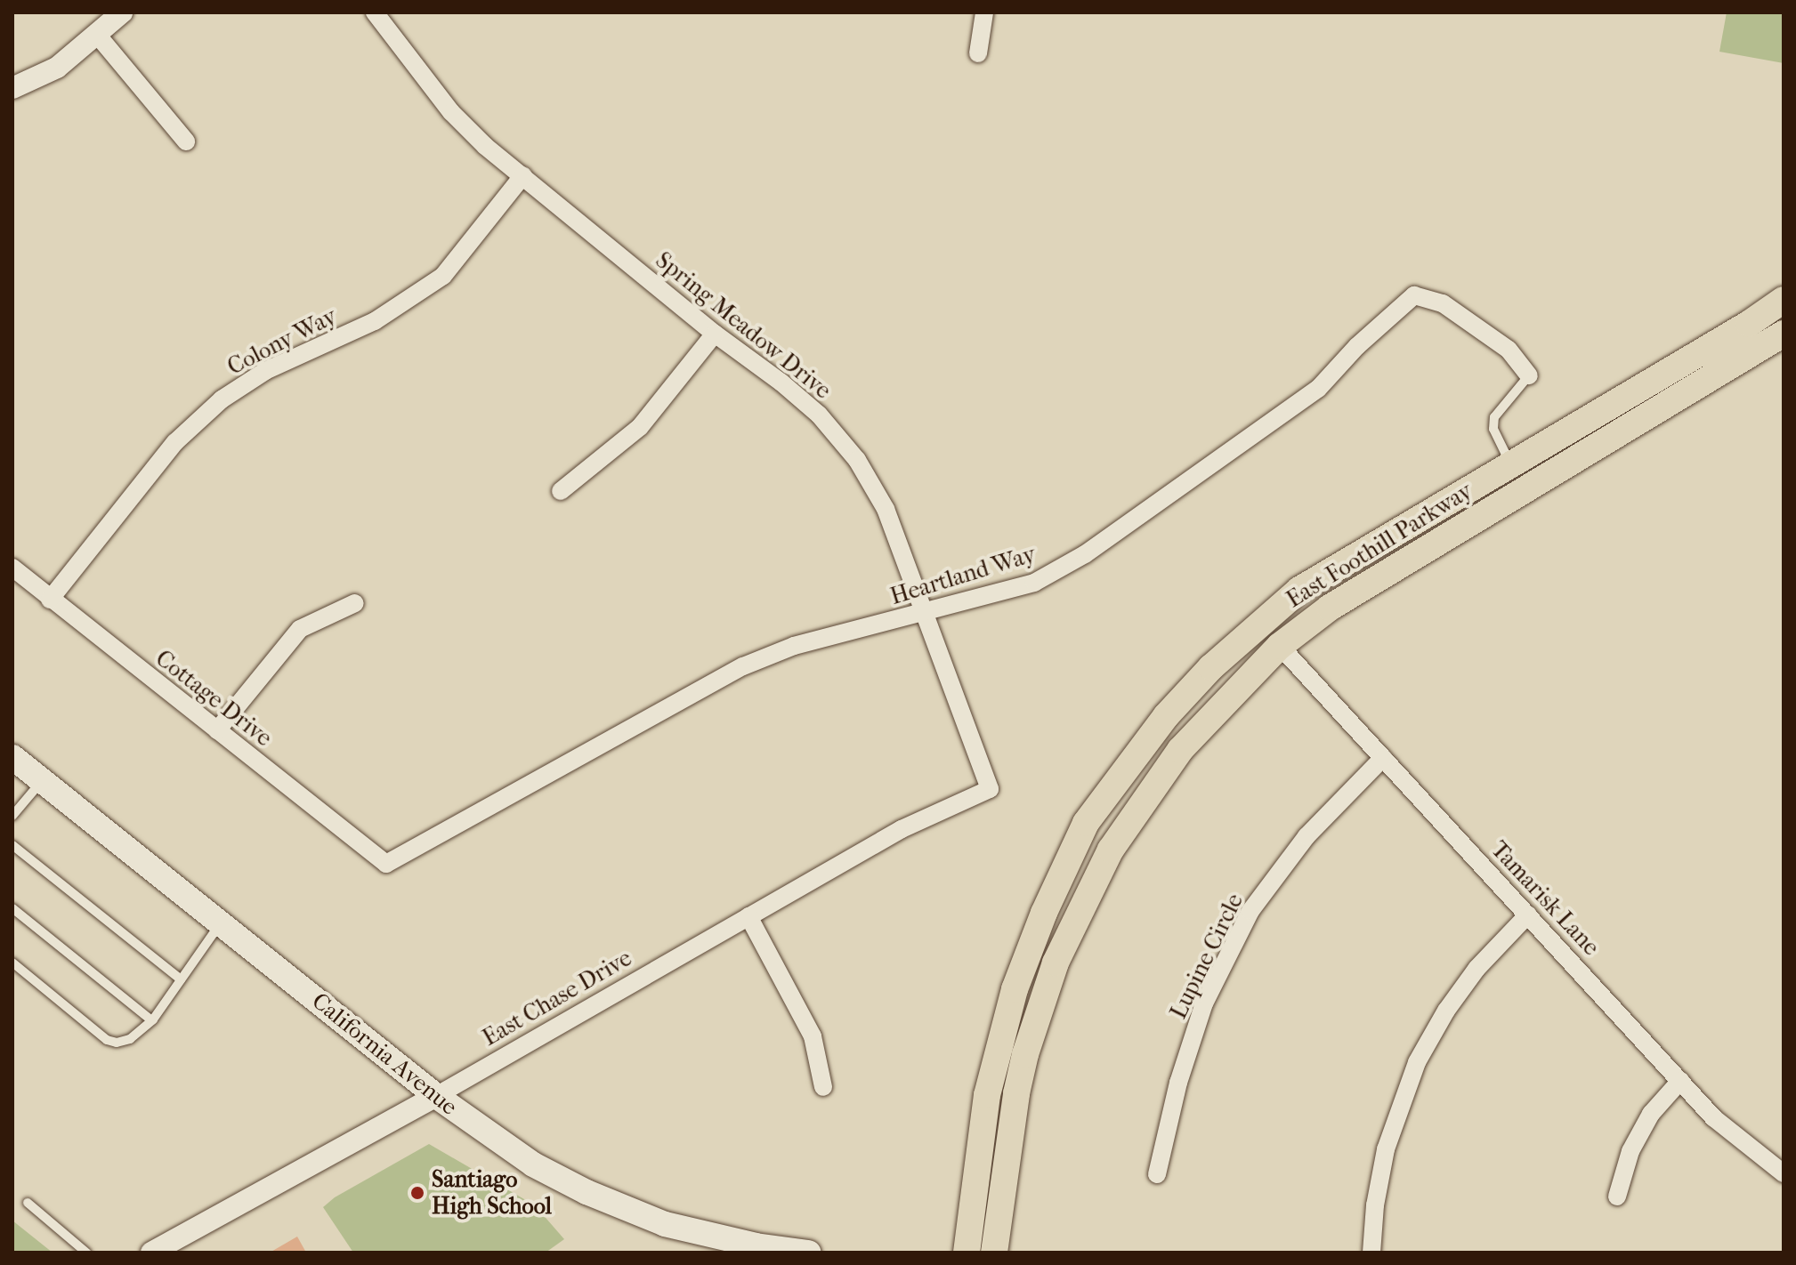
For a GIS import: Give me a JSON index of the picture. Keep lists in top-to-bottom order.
{
  "streets": {
    "main road": ["East Foothill Parkway", "California Avenue"],
    "street": [
      "Spring Meadow Drive",
      "Colony Way",
      "Heartland Way",
      "Cottage Drive",
      "Tamarisk Lane",
      "Lupine Circle",
      "East Chase Drive"
    ]
  },
  "crossings": [
    ["Spring Meadow Drive", "Colony Way"],
    ["Spring Meadow Drive", "Heartland Way"],
    ["Spring Meadow Drive", "East Chase Drive"],
    ["Colony Way", "Cottage Drive"],
    ["East Foothill Parkway", "Tamarisk Lane"],
    ["Heartland Way", "Cottage Drive"],
    ["Tamarisk Lane", "Lupine Circle"],
    ["East Chase Drive", "California Avenue"]
  ],
  "places": ["Santiago High School"]
}
